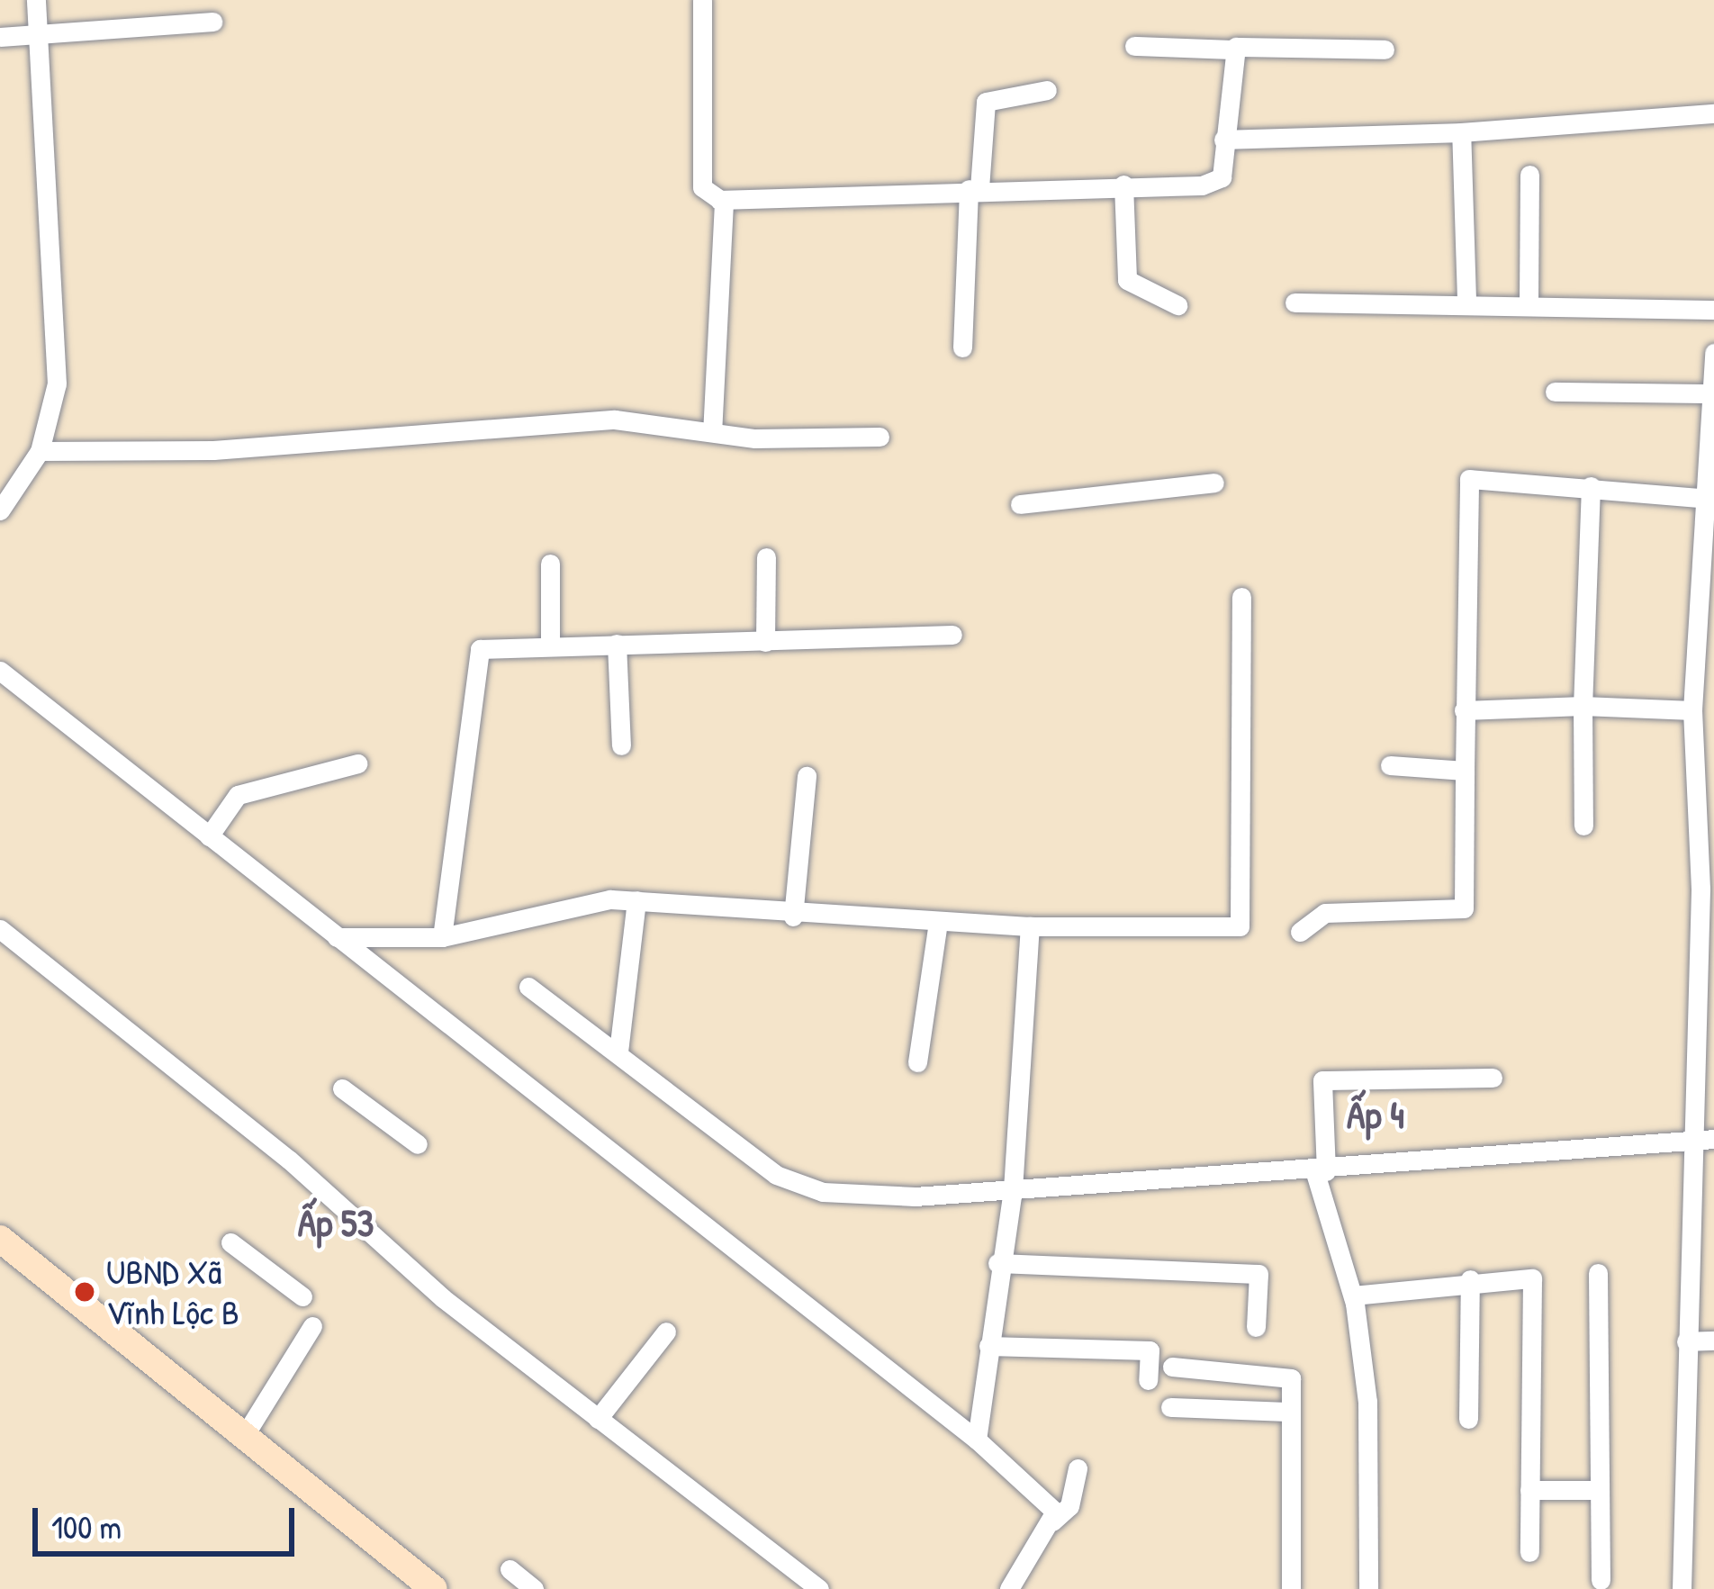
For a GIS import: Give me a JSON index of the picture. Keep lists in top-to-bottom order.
{
  "districts": ["Ấp 4", "Ấp 53"],
  "places": ["UBND Xã Vĩnh Lộc B"],
  "scale_bar": "100 m"
}
